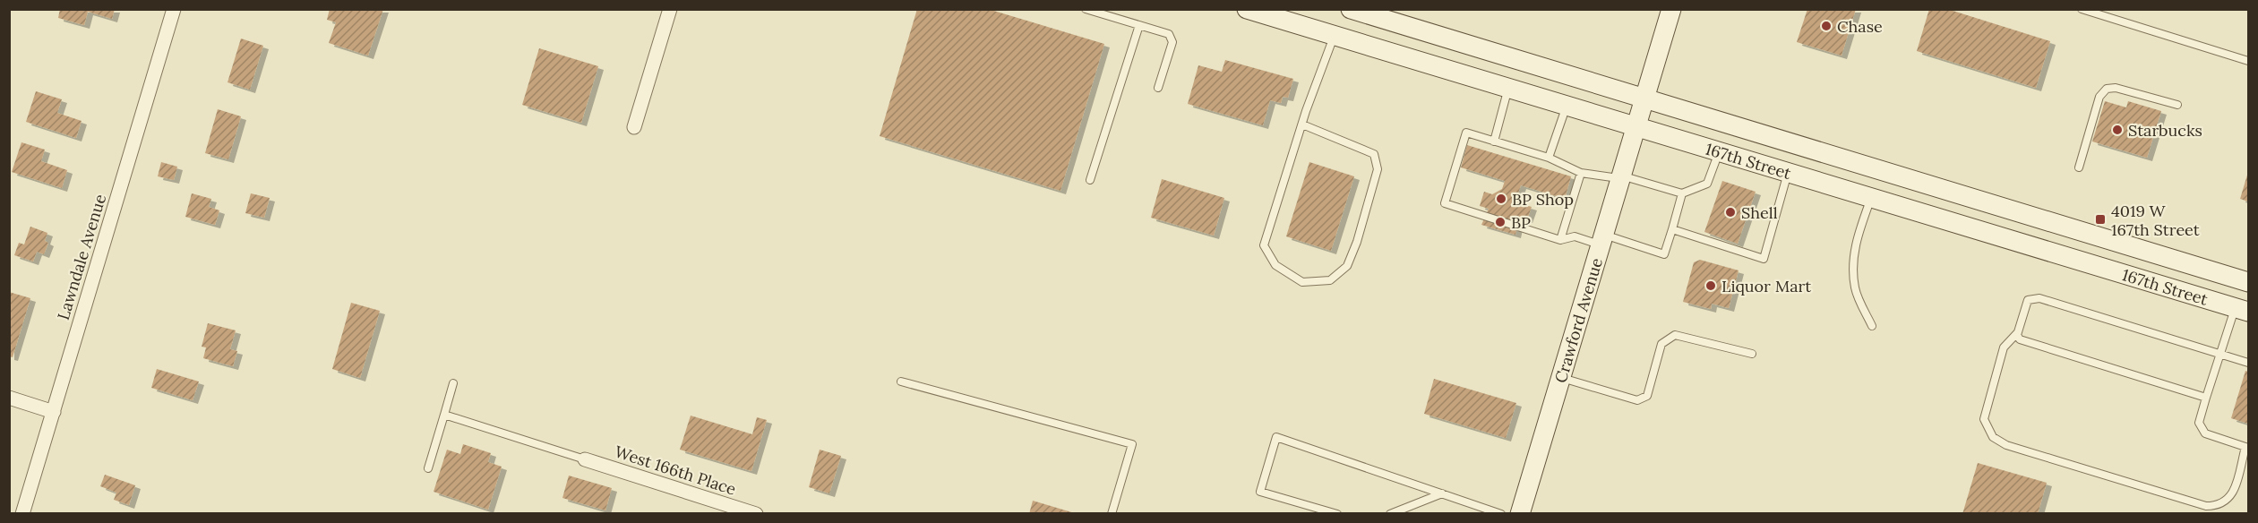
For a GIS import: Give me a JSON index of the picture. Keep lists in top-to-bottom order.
{
  "streets": {
    "main road": ["167th Street", "Crawford Avenue"],
    "street": ["Lawndale Avenue", "West 166th Place"]
  },
  "crossings": [
    ["167th Street", "Crawford Avenue"]
  ],
  "places": {
    "other": [
      "Chase",
      "Starbucks",
      "BP Shop",
      "Shell",
      "BP",
      "Liquor Mart"
    ],
    "transit": ["4019 W 167th Street"]
  }
}
